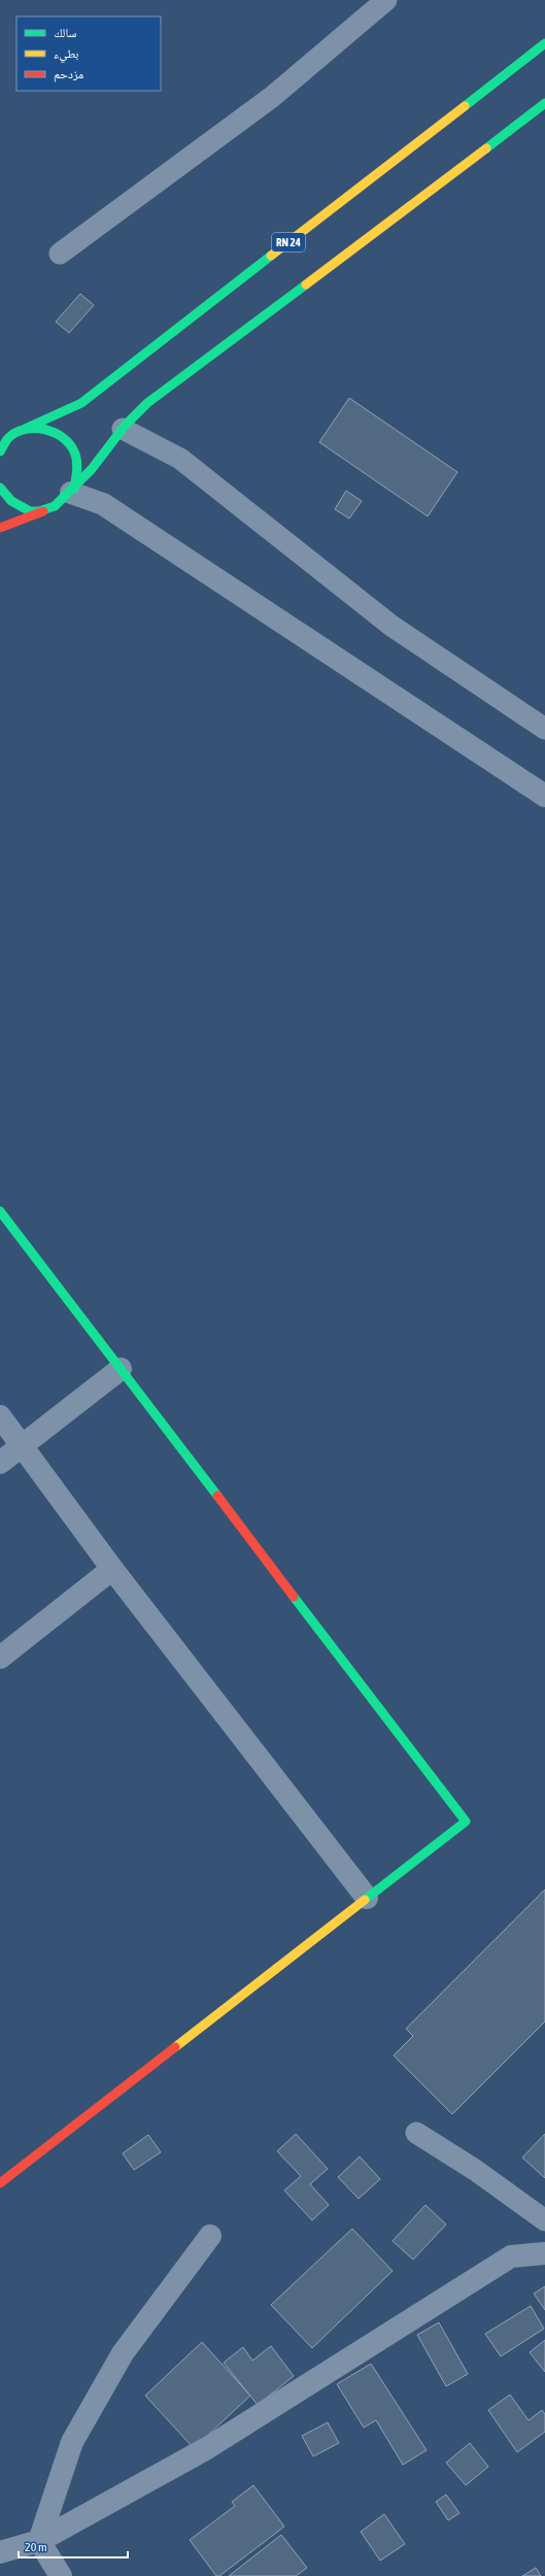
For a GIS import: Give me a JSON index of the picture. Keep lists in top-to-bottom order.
{
  "streets": {
    "main road": ["RN 24"]
  },
  "legend": ["سالك", "بطيء", "مزدحم"],
  "scale_bar": "20 m"
}
